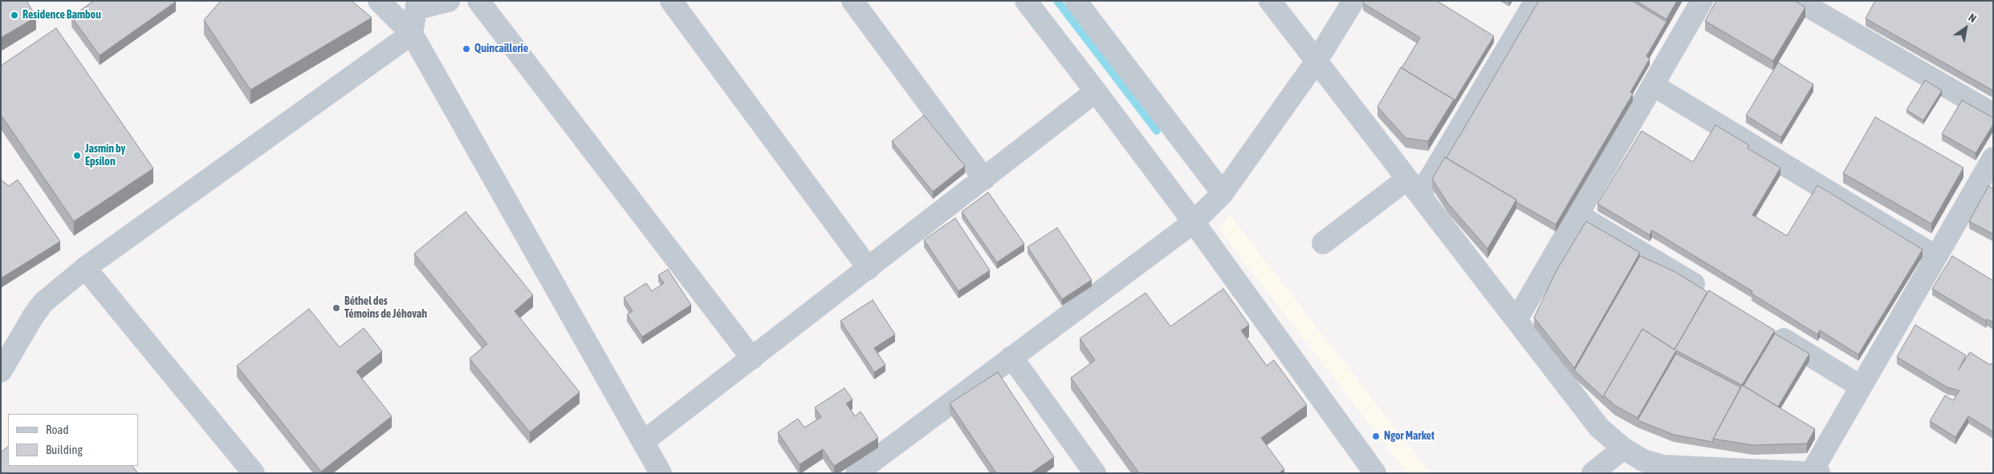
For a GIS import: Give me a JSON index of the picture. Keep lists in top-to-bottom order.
{
  "places": [
    "Residence Bambou",
    "Quincaillerie",
    "Jasmin by Epsilon",
    "Béthel des Témoins de Jéhovah",
    "Ngor Market"
  ],
  "legend": ["Road", "Building"],
  "north": "top right"
}
